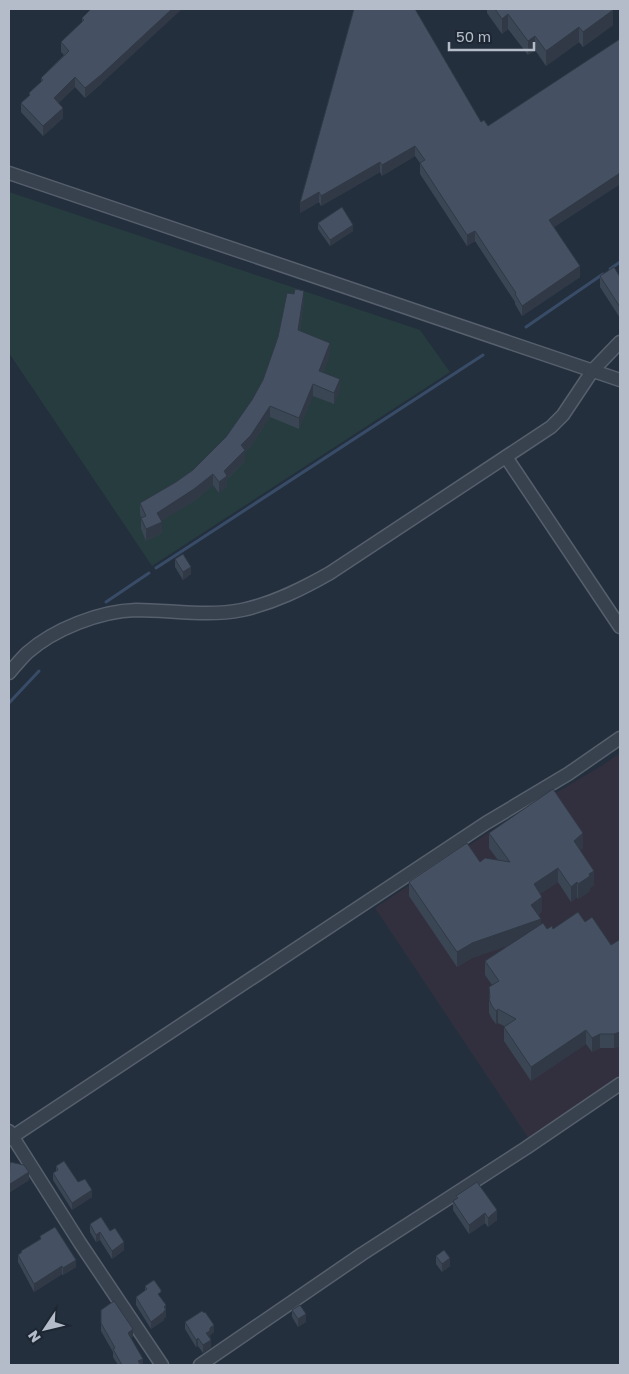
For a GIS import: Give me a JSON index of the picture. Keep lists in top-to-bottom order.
{
  "scale_bar": "50 m",
  "north": "bottom left"
}
